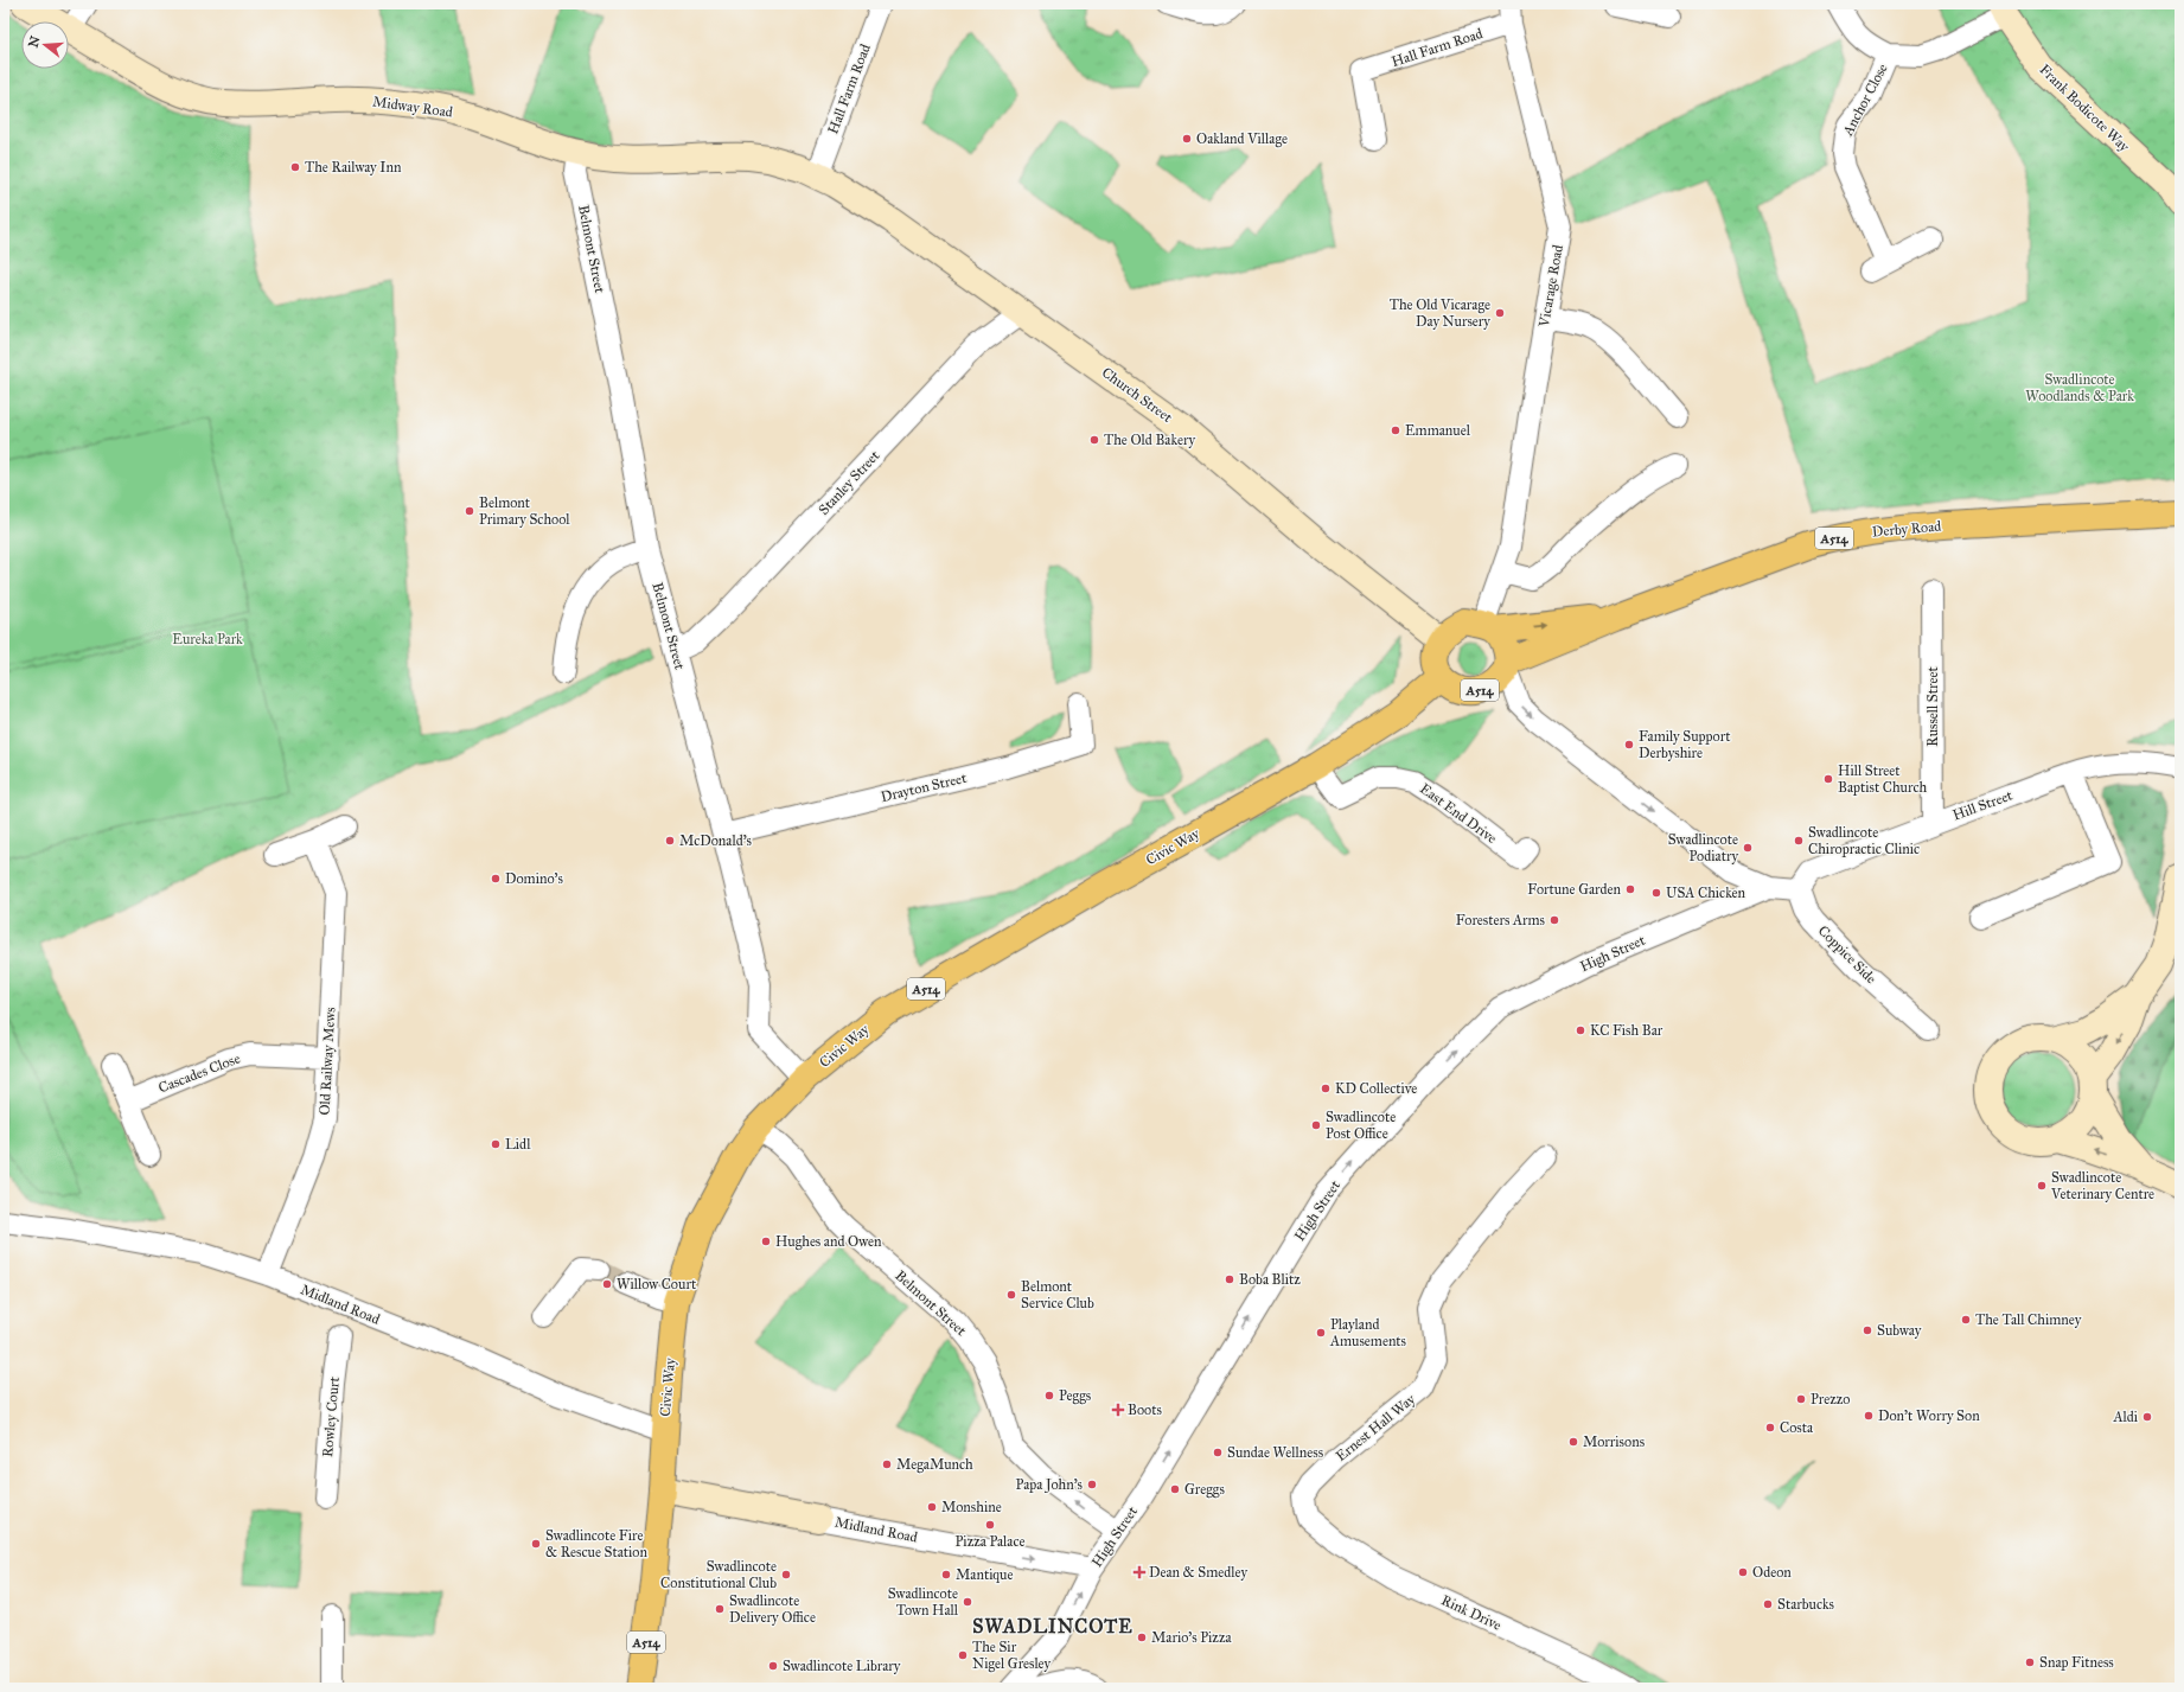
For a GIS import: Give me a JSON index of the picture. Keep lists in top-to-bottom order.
{
  "streets": {
    "main road": [
      "Midway Road",
      "Frank Bodicote Way",
      "Church Street",
      "Derby Road",
      "A514",
      "Civic Way",
      "Midland Road"
    ],
    "street": [
      "Hall Farm Road",
      "Anchor Close",
      "Belmont Street",
      "Vicarage Road",
      "Stanley Street",
      "Russell Street",
      "Drayton Street",
      "Hill Street",
      "East End Drive",
      "High Street",
      "Coppice Side",
      "Old Railway Mews",
      "Cascades Close",
      "Rowley Court",
      "Ernest Hall Way",
      "Rink Drive"
    ]
  },
  "crossings": [
    ["Hall Farm Road", "Midway Road"],
    ["Hall Farm Road", "Vicarage Road"],
    ["Hall Farm Road", "Church Street"],
    ["Anchor Close", "Frank Bodicote Way"],
    ["Midway Road", "Belmont Street"],
    ["Midway Road", "Church Street"],
    ["Belmont Street", "Stanley Street"],
    ["Belmont Street", "Drayton Street"],
    ["Belmont Street", "Civic Way"],
    ["Belmont Street", "High Street"],
    ["Vicarage Road", "Church Street"],
    ["Vicarage Road", "Derby Road"],
    ["Vicarage Road", "A514"],
    ["Vicarage Road", "Civic Way"],
    ["Church Street", "Stanley Street"],
    ["Church Street", "Derby Road"],
    ["Church Street", "A514"],
    ["Church Street", "Civic Way"],
    ["Derby Road", "A514"],
    ["Derby Road", "Civic Way"],
    ["A514", "Civic Way"],
    ["Russell Street", "Hill Street"],
    ["Hill Street", "Coppice Side"],
    ["East End Drive", "Civic Way"],
    ["Civic Way", "Midland Road"],
    ["High Street", "Midland Road"],
    ["Old Railway Mews", "Cascades Close"],
    ["Old Railway Mews", "Midland Road"],
    ["Ernest Hall Way", "Rink Drive"]
  ],
  "one_way": ["Belmont Street", "High Street"],
  "districts": ["SWADLINCOTE"],
  "parks": ["Swadlincote Woodlands & Park", "Eureka Park"],
  "places": {
    "other": [
      "Oakland Village",
      "The Railway Inn",
      "The Old Vicarage Day Nursery",
      "Emmanuel",
      "The Old Bakery",
      "Belmont Primary School",
      "Family Support Derbyshire",
      "Hill Street Baptist Church",
      "McDonald's",
      "Swadlincote Chiropractic Clinic",
      "Swadlincote Podiatry",
      "Domino's",
      "Fortune Garden",
      "USA Chicken",
      "Foresters Arms",
      "KC Fish Bar",
      "KD Collective",
      "Swadlincote Post Office",
      "Lidl",
      "Swadlincote Veterinary Centre",
      "Hughes and Owen",
      "Boba Blitz",
      "Willow Court",
      "Belmont Service Club",
      "The Tall Chimney",
      "Subway",
      "Playland Amusements",
      "Peggs",
      "Prezzo",
      "Don't Worry Son",
      "Aldi",
      "Costa",
      "Morrisons",
      "Sundae Wellness",
      "MegaMunch",
      "Papa John's",
      "Greggs",
      "Monshine",
      "Pizza Palace",
      "Swadlincote Fire & Rescue Station",
      "Odeon",
      "Swadlincote Constitutional Club",
      "Mantique",
      "Swadlincote Town Hall",
      "Starbucks",
      "Swadlincote Delivery Office",
      "Mario's Pizza",
      "The Sir Nigel Gresley",
      "Snap Fitness",
      "Swadlincote Library"
    ],
    "health": ["Boots", "Dean & Smedley"]
  },
  "north": "left"
}
